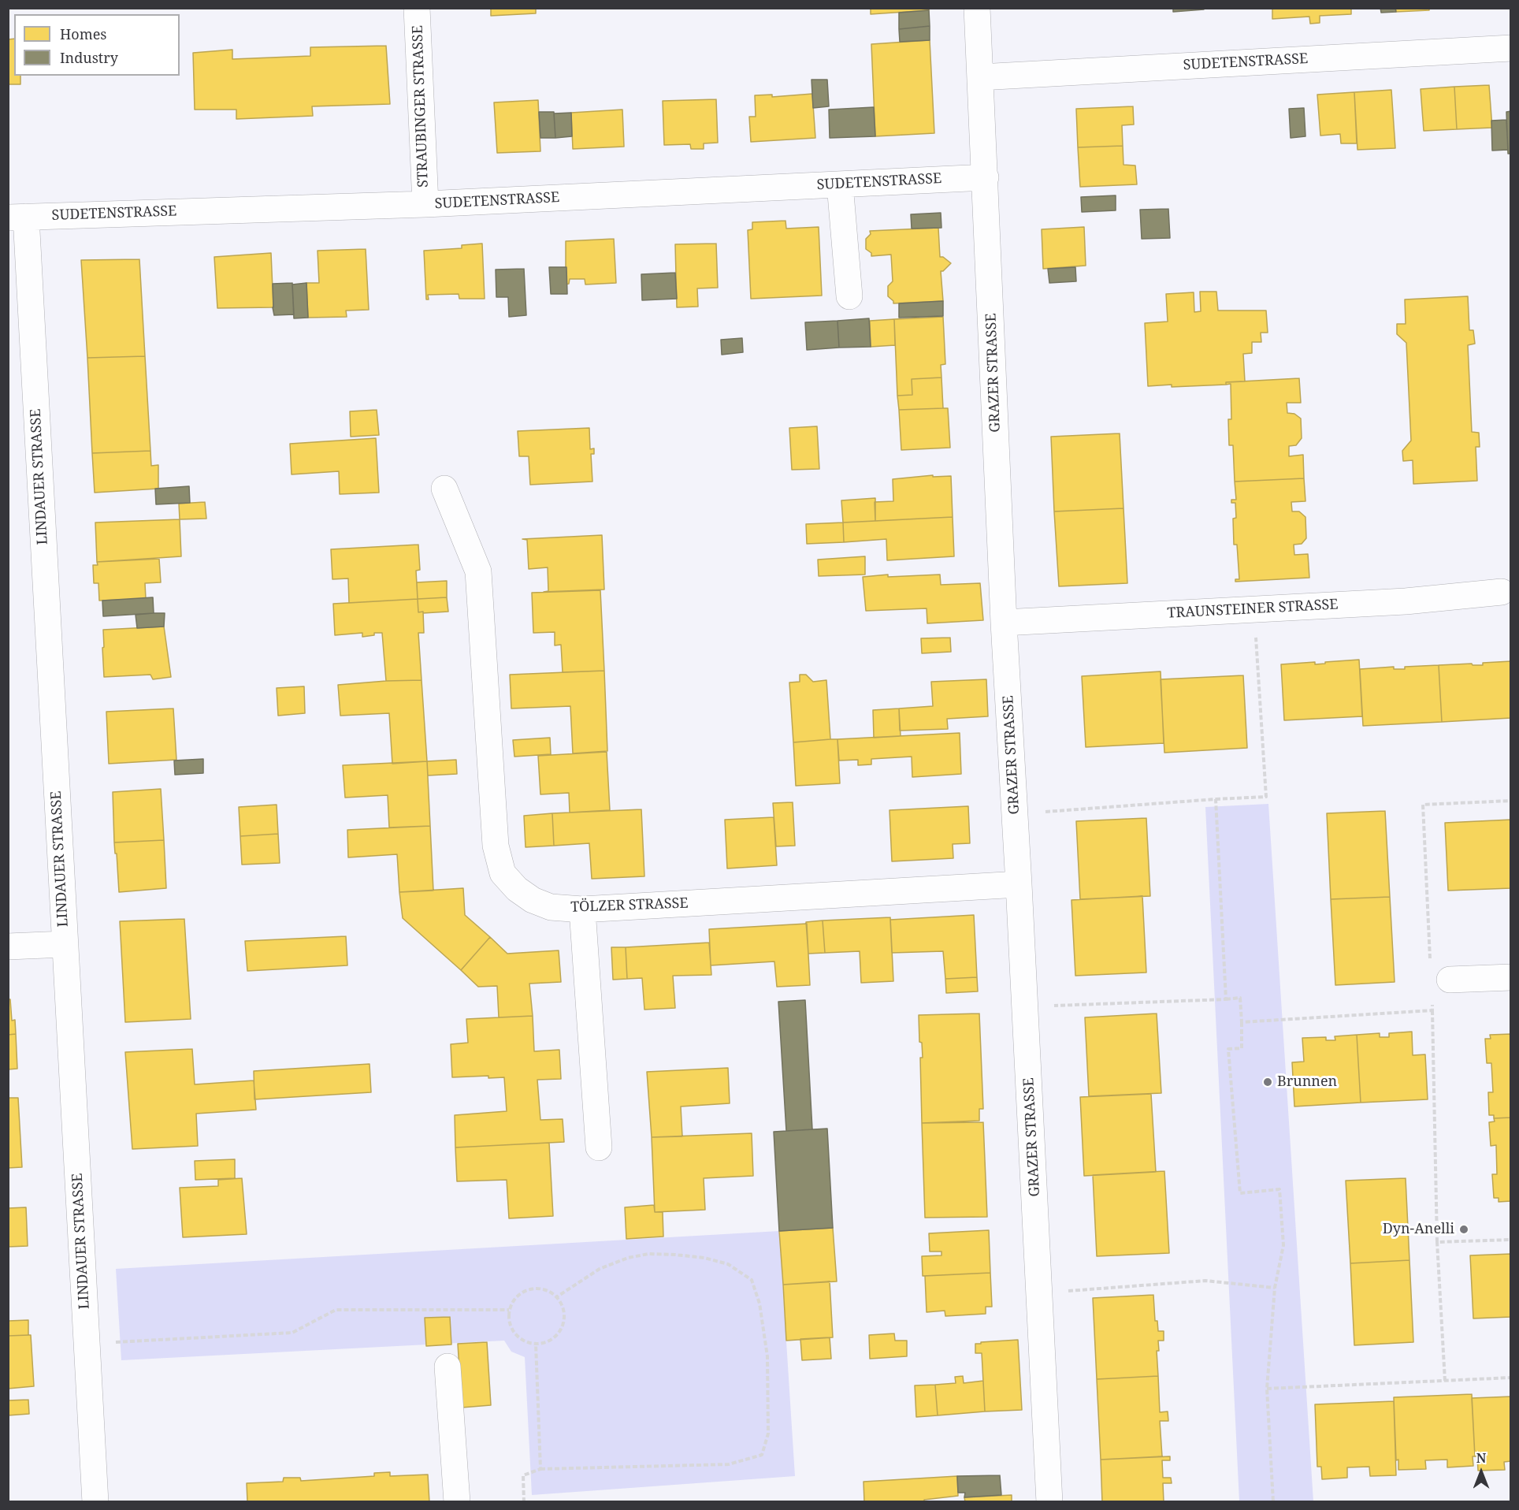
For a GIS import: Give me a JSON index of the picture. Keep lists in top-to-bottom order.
{
  "streets": {
    "street": [
      "SUDETENSTRASSE",
      "STRAUBINGER STRASSE",
      "GRAZER STRASSE",
      "LINDAUER STRASSE",
      "TRAUNSTEINER STRASSE",
      "TÖLZER STRASSE"
    ]
  },
  "crossings": [
    ["SUDETENSTRASSE", "STRAUBINGER STRASSE"],
    ["SUDETENSTRASSE", "GRAZER STRASSE"],
    ["SUDETENSTRASSE", "LINDAUER STRASSE"],
    ["GRAZER STRASSE", "TRAUNSTEINER STRASSE"],
    ["GRAZER STRASSE", "TÖLZER STRASSE"]
  ],
  "places": ["Brunnen", "Dyn-Anelli"],
  "legend": ["Homes", "Industry"],
  "north": "top"
}
